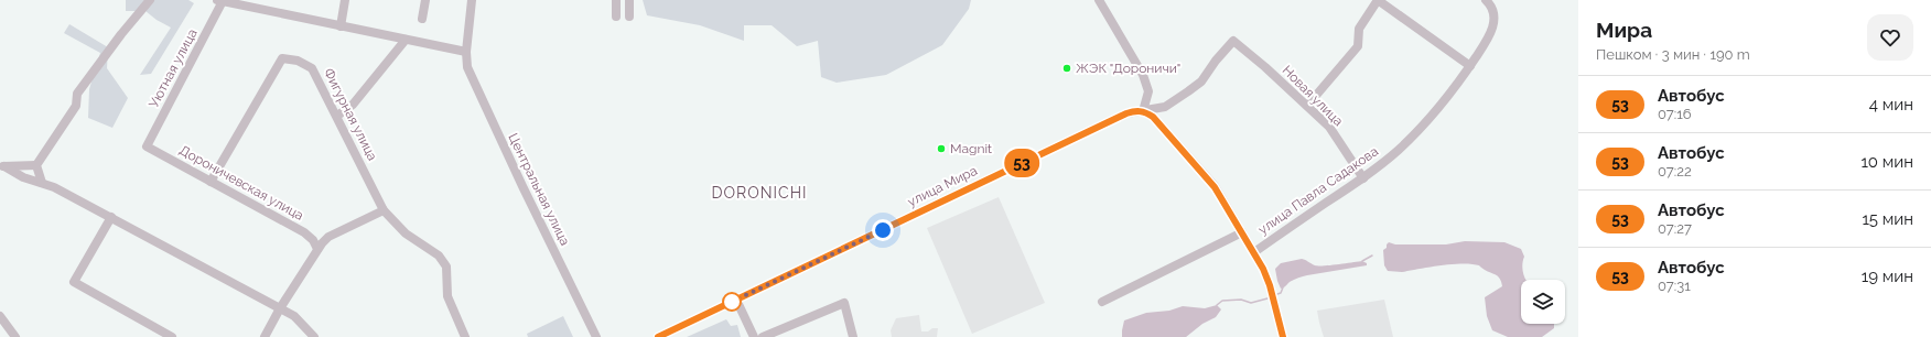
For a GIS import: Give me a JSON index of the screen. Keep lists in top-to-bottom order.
{
  "streets": {
    "street": [
      "Уютная улица",
      "Новая улица",
      "Фигурная улица",
      "Дороничевская улица",
      "улица Мира",
      "Центральная улица",
      "улица Павла Садакова"
    ]
  },
  "crossings": [
    ["Уютная улица", "Дороничевская улица"],
    ["Новая улица", "улица Мира"],
    ["Новая улица", "улица Павла Садакова"],
    ["Фигурная улица", "Дороничевская улица"]
  ],
  "districts": ["DORONICHI"],
  "places": ["ЖЭК \"Дороничи\"", "Magnit"],
  "lines": ["bus line 53"],
  "page": {
    "on_map": "53",
    "heading": ["Мира", "Пешком · 3 мин · 190 m"],
    "list": [
      {
        "mark": "53",
        "name": "Автобус",
        "note": "07:16",
        "value": "4 мин"
      },
      {
        "mark": "53",
        "name": "Автобус",
        "note": "07:22",
        "value": "10 мин"
      },
      {
        "mark": "53",
        "name": "Автобус",
        "note": "07:27",
        "value": "15 мин"
      },
      {
        "mark": "53",
        "name": "Автобус",
        "note": "07:31",
        "value": "19 мин"
      }
    ]
  }
}
